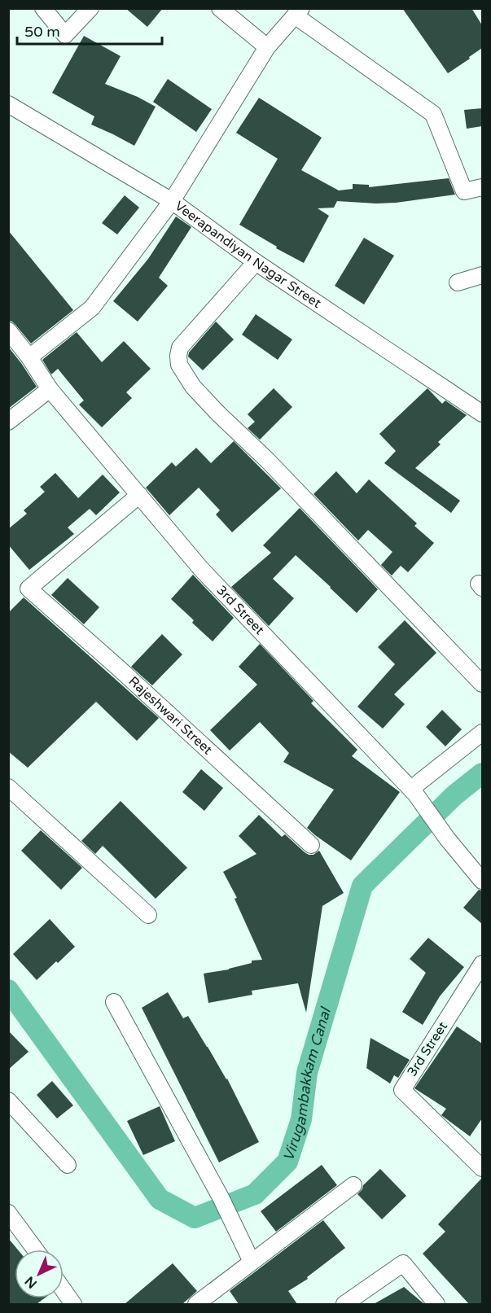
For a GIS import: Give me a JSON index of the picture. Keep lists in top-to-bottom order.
{
  "streets": {
    "street": ["Veerapandiyan Nagar Street", "3rd Street", "Rajeshwari Street"]
  },
  "crossings": [
    ["3rd Street", "Rajeshwari Street"]
  ],
  "water": ["Virugambakkam Canal"],
  "scale_bar": "50 m",
  "north": "bottom left"
}
